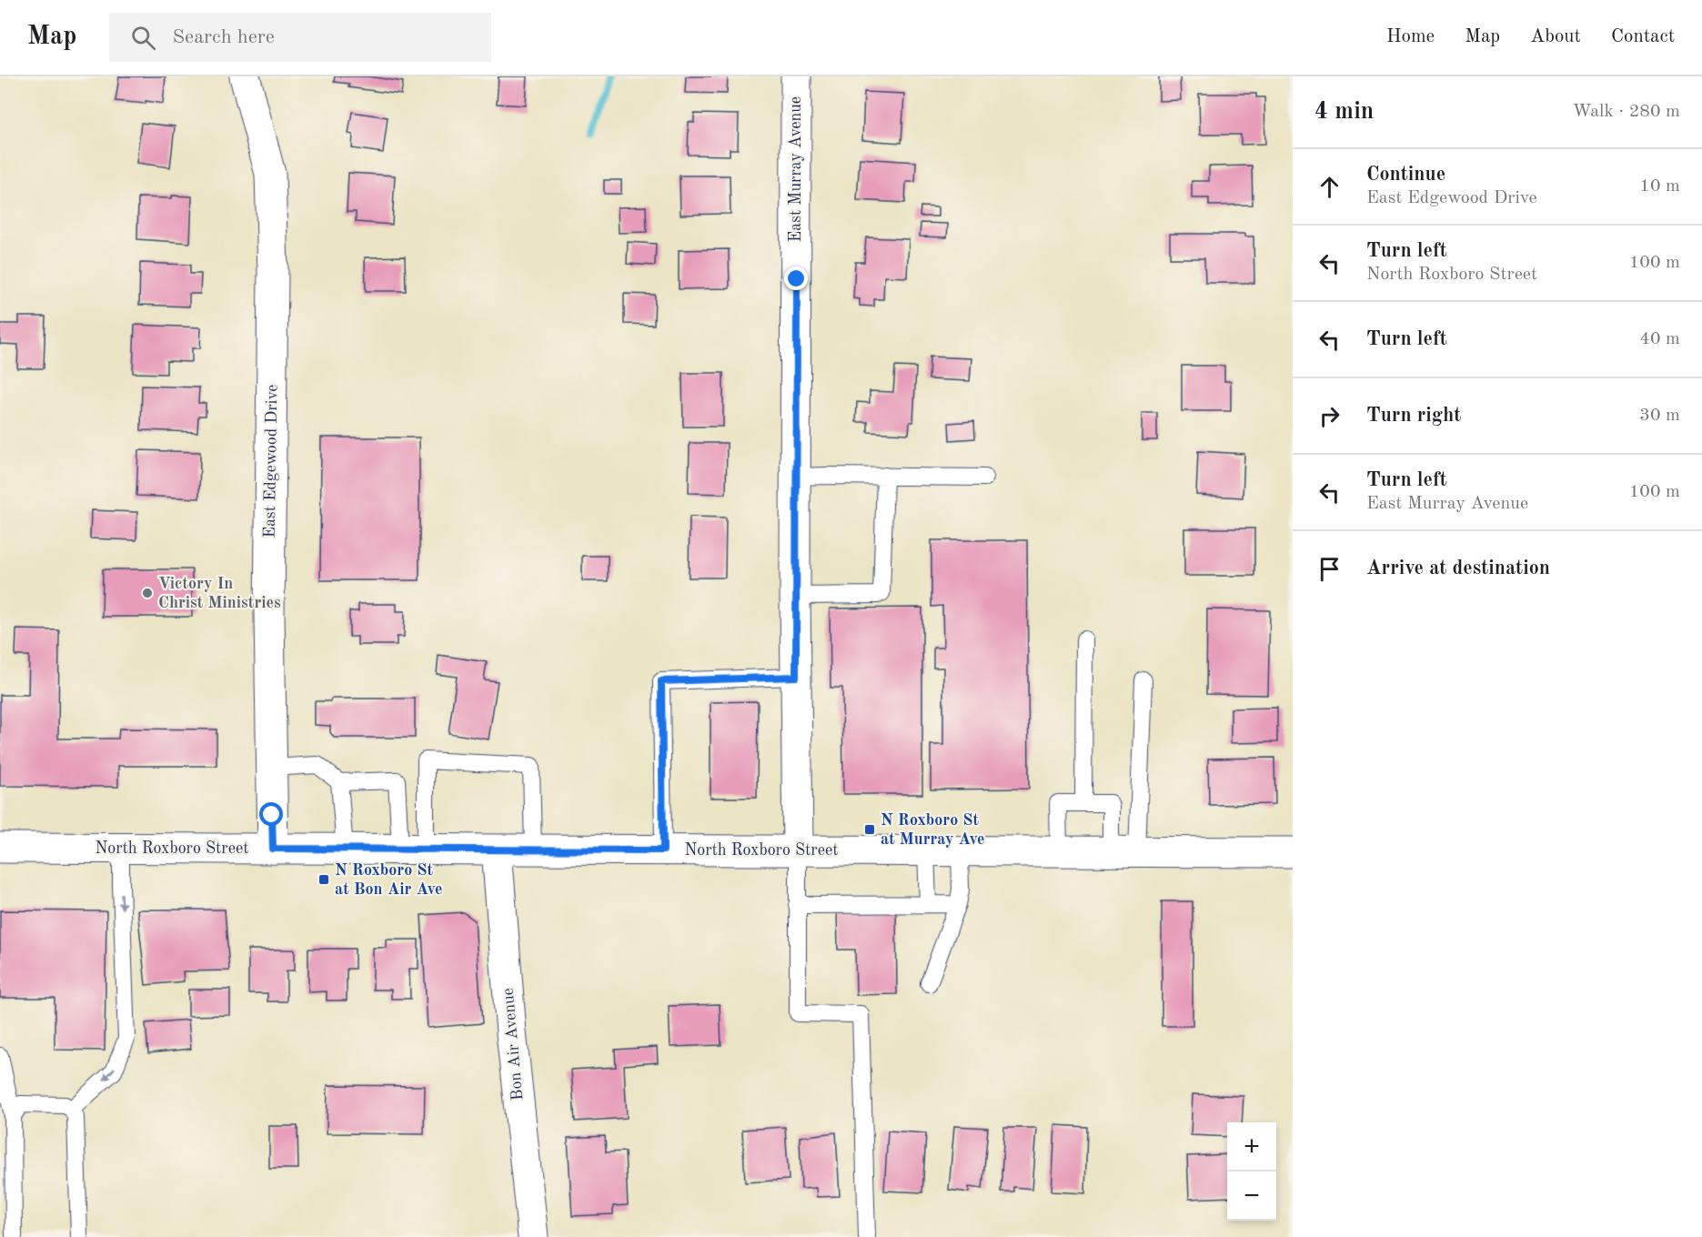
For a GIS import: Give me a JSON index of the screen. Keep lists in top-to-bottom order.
{
  "streets": {
    "street": [
      "East Murray Avenue",
      "East Edgewood Drive",
      "North Roxboro Street",
      "Bon Air Avenue"
    ]
  },
  "crossings": [
    ["East Murray Avenue", "North Roxboro Street"],
    ["East Edgewood Drive", "North Roxboro Street"],
    ["North Roxboro Street", "Bon Air Avenue"]
  ],
  "places": {
    "other": ["Victory In Christ Ministries"],
    "transit": ["N Roxboro St at Murray Ave", "N Roxboro St at Bon Air Ave"]
  },
  "page": {
    "header": "Map",
    "search": "Search here",
    "nav": [
      "Home",
      "Map",
      "About",
      "Contact"
    ],
    "heading": ["4 min", "Walk · 280 m"],
    "list": [
      ["Continue", "East Edgewood Drive", "10 m"],
      ["Turn left", "North Roxboro Street", "100 m"],
      ["Turn left", "40 m"],
      ["Turn right", "30 m"],
      ["Turn left", "East Murray Avenue", "100 m"],
      "Arrive at destination"
    ],
    "map_buttons": ["+", "−"]
  }
}
